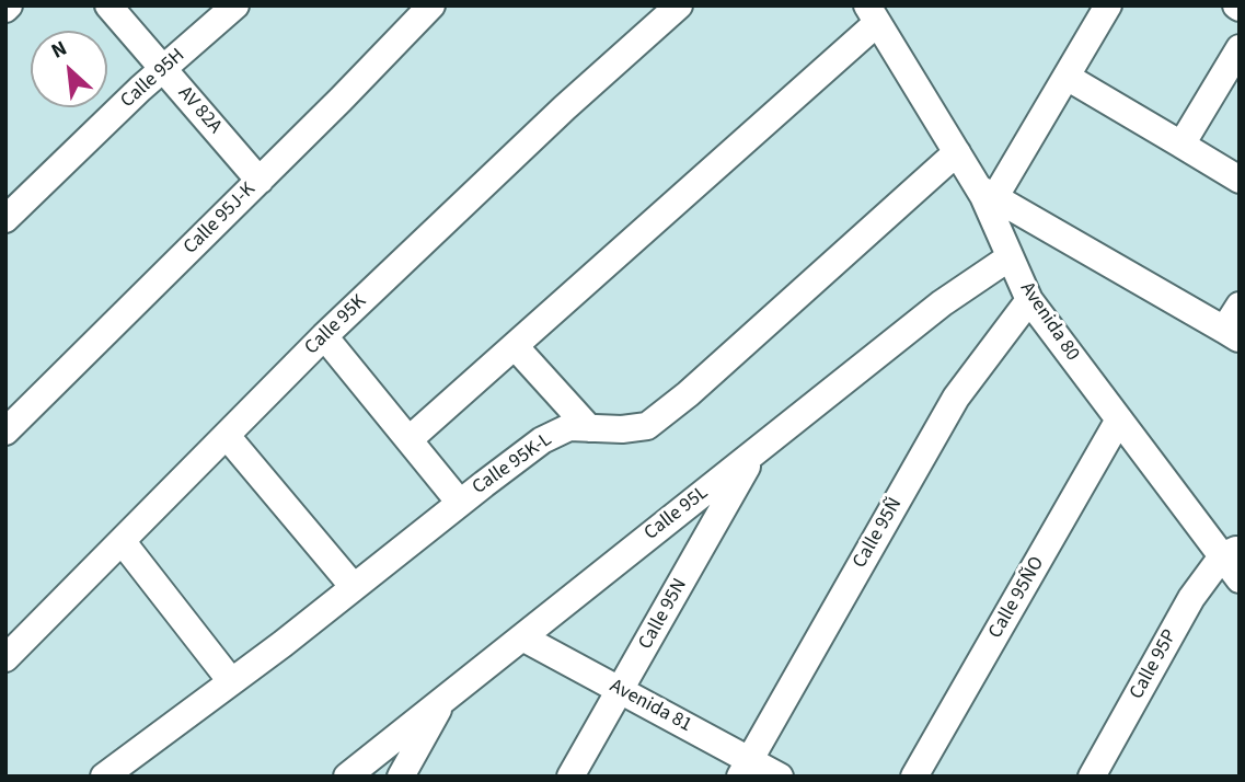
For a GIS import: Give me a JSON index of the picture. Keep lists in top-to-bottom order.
{
  "streets": {
    "street": [
      "Calle 95H",
      "AV 82A",
      "Calle 95J-K",
      "Avenida 80",
      "Calle 95K",
      "Calle 95K-L",
      "Calle 95L",
      "Calle 95Ñ",
      "Calle 95ÑO",
      "Calle 95N",
      "Calle 95P",
      "Avenida 81"
    ]
  },
  "crossings": [
    ["Calle 95H", "AV 82A"],
    ["AV 82A", "Calle 95J-K"],
    ["Avenida 80", "Calle 95K-L"],
    ["Avenida 80", "Calle 95L"],
    ["Avenida 80", "Calle 95Ñ"],
    ["Avenida 80", "Calle 95ÑO"],
    ["Avenida 80", "Calle 95P"],
    ["Calle 95L", "Calle 95N"],
    ["Calle 95L", "Avenida 81"],
    ["Calle 95Ñ", "Avenida 81"],
    ["Calle 95N", "Avenida 81"]
  ],
  "north": "top left"
}
